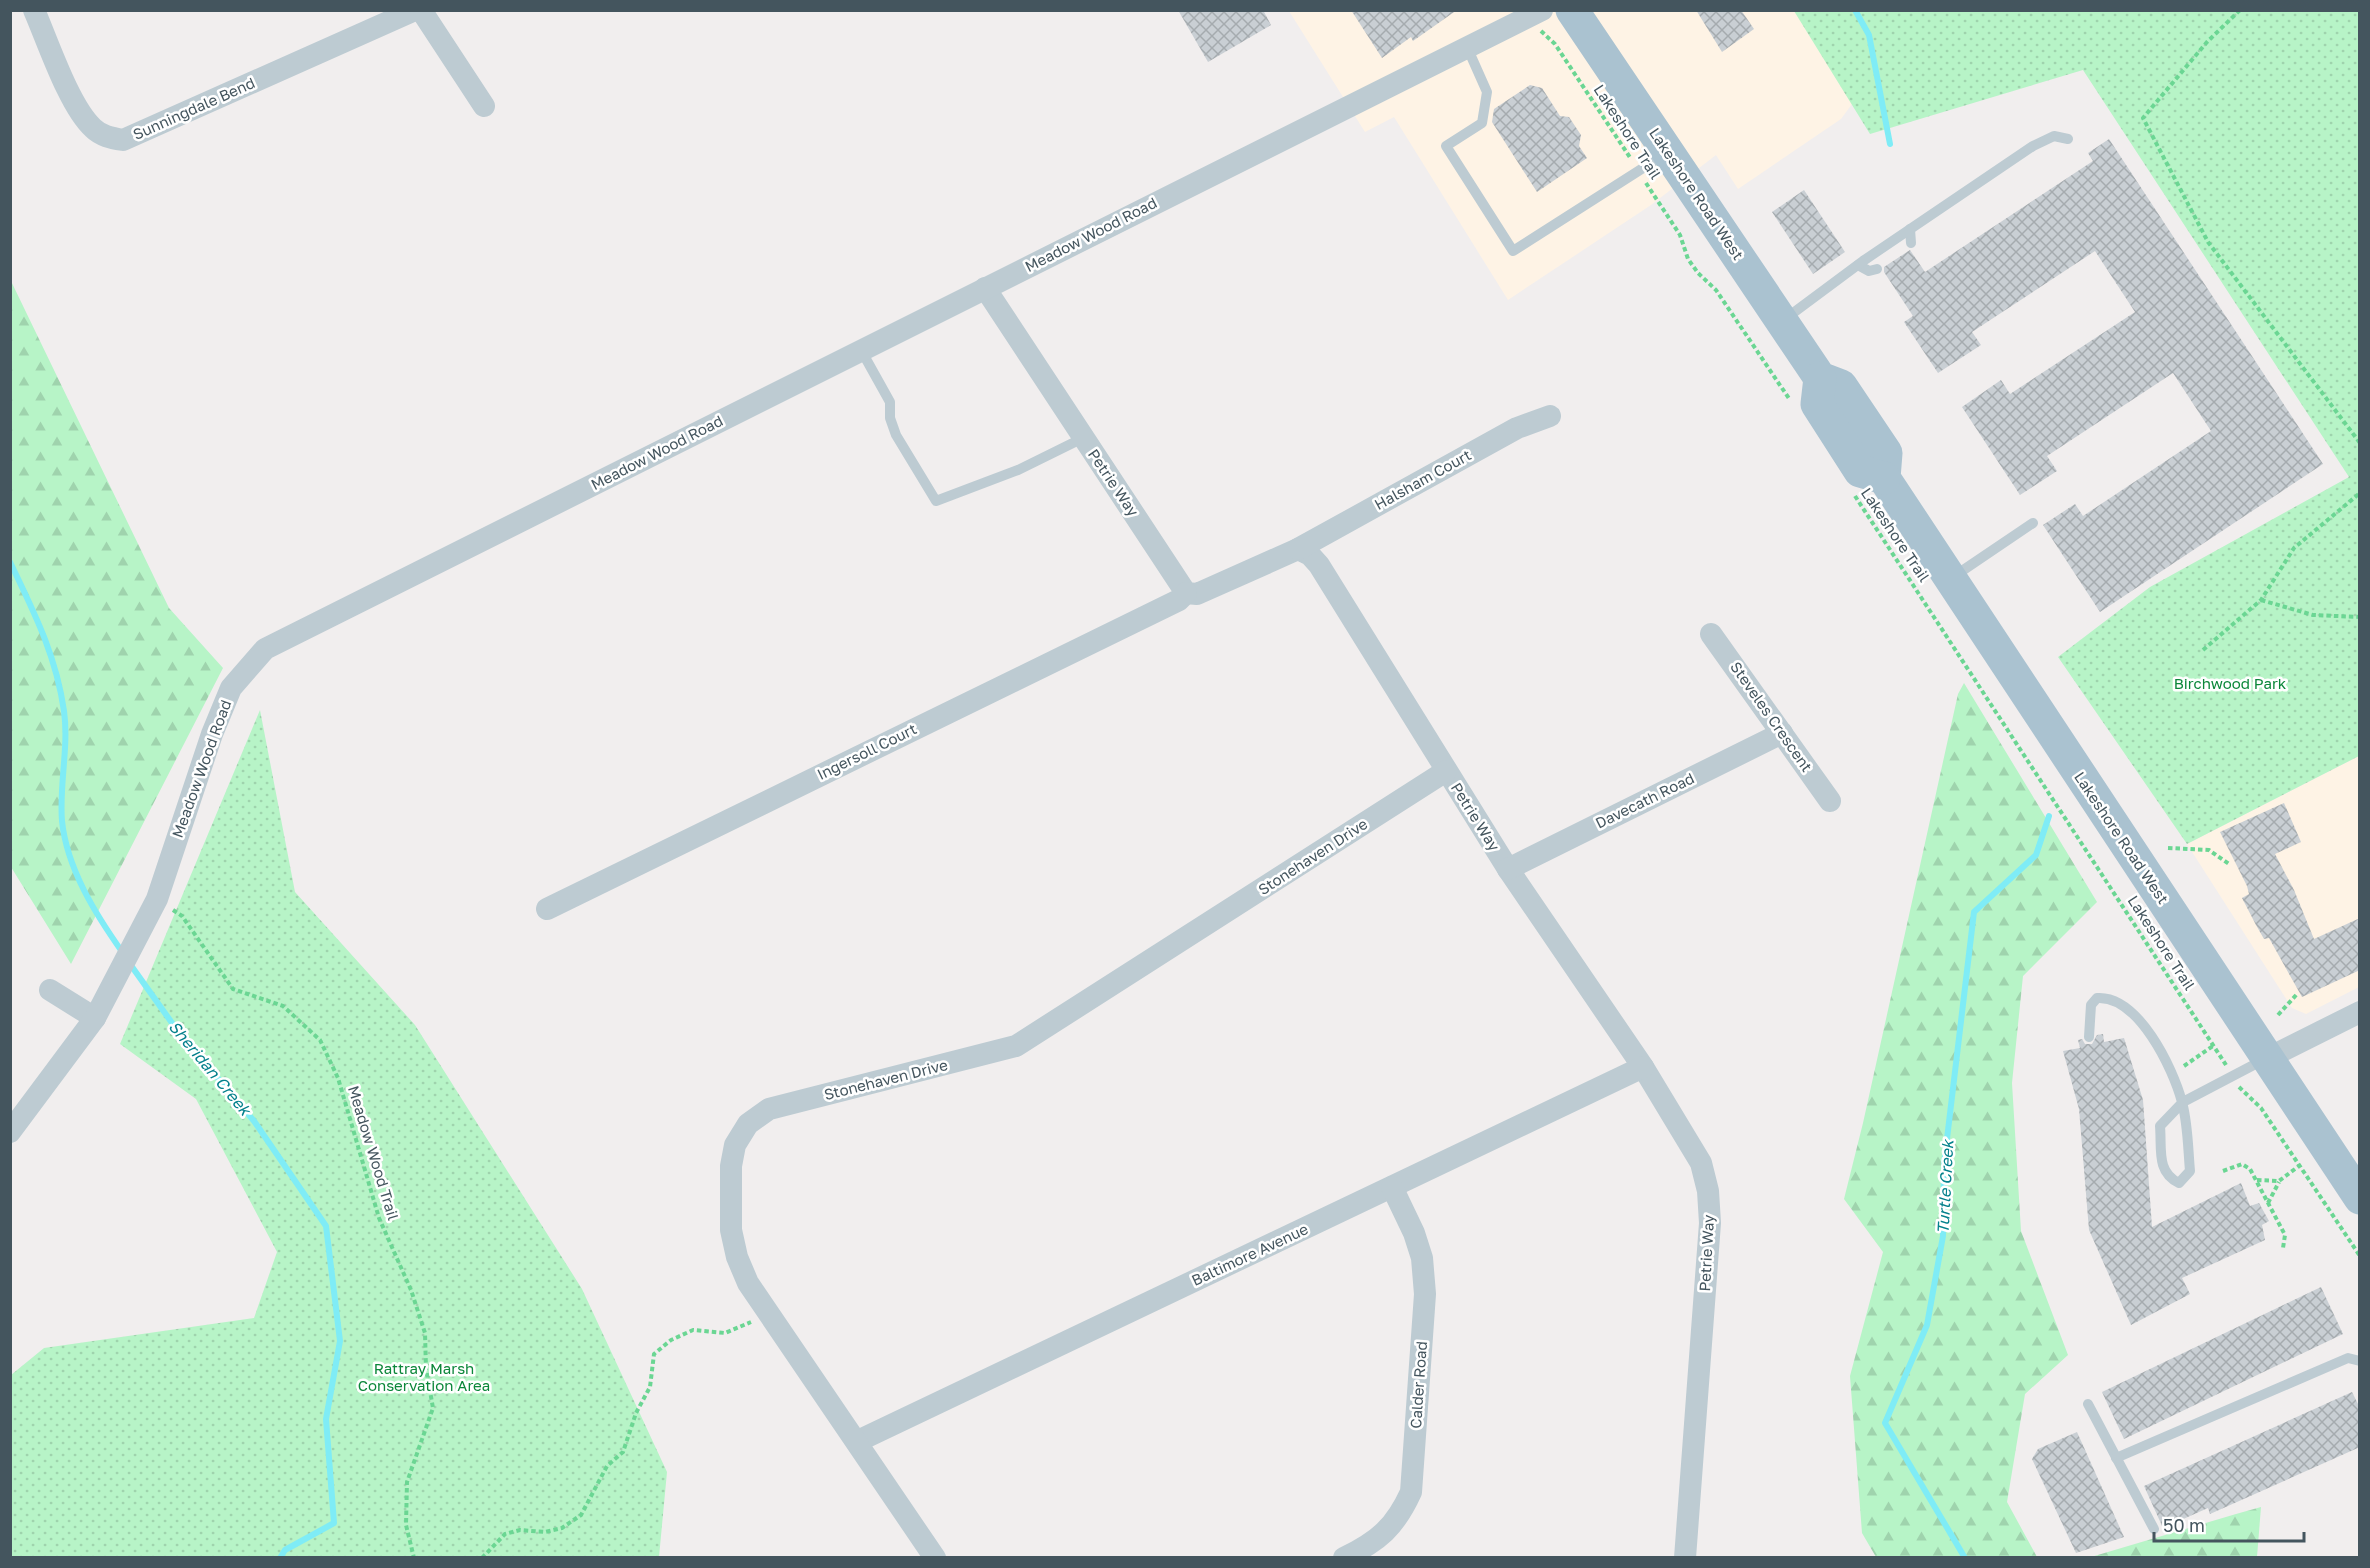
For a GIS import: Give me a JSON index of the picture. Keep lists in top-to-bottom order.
{
  "streets": {
    "main road": ["Lakeshore Road West"],
    "street": [
      "Sunningdale Bend",
      "Meadow Wood Road",
      "Halsham Court",
      "Petrie Way",
      "Steveles Crescent",
      "Ingersoll Court",
      "Davecath Road",
      "Stonehaven Drive",
      "Baltimore Avenue",
      "Calder Road"
    ],
    "path": ["Lakeshore Trail", "Meadow Wood Trail"]
  },
  "crossings": [
    ["Meadow Wood Road", "Petrie Way"],
    ["Meadow Wood Road", "Meadow Wood Trail"],
    ["Halsham Court", "Petrie Way"],
    ["Petrie Way", "Ingersoll Court"],
    ["Petrie Way", "Davecath Road"],
    ["Petrie Way", "Stonehaven Drive"],
    ["Petrie Way", "Baltimore Avenue"],
    ["Steveles Crescent", "Davecath Road"],
    ["Stonehaven Drive", "Baltimore Avenue"],
    ["Baltimore Avenue", "Calder Road"]
  ],
  "water": ["Sheridan Creek", "Turtle Creek"],
  "parks": ["Birchwood Park", "Rattray Marsh Conservation Area"],
  "scale_bar": "50 m"
}
